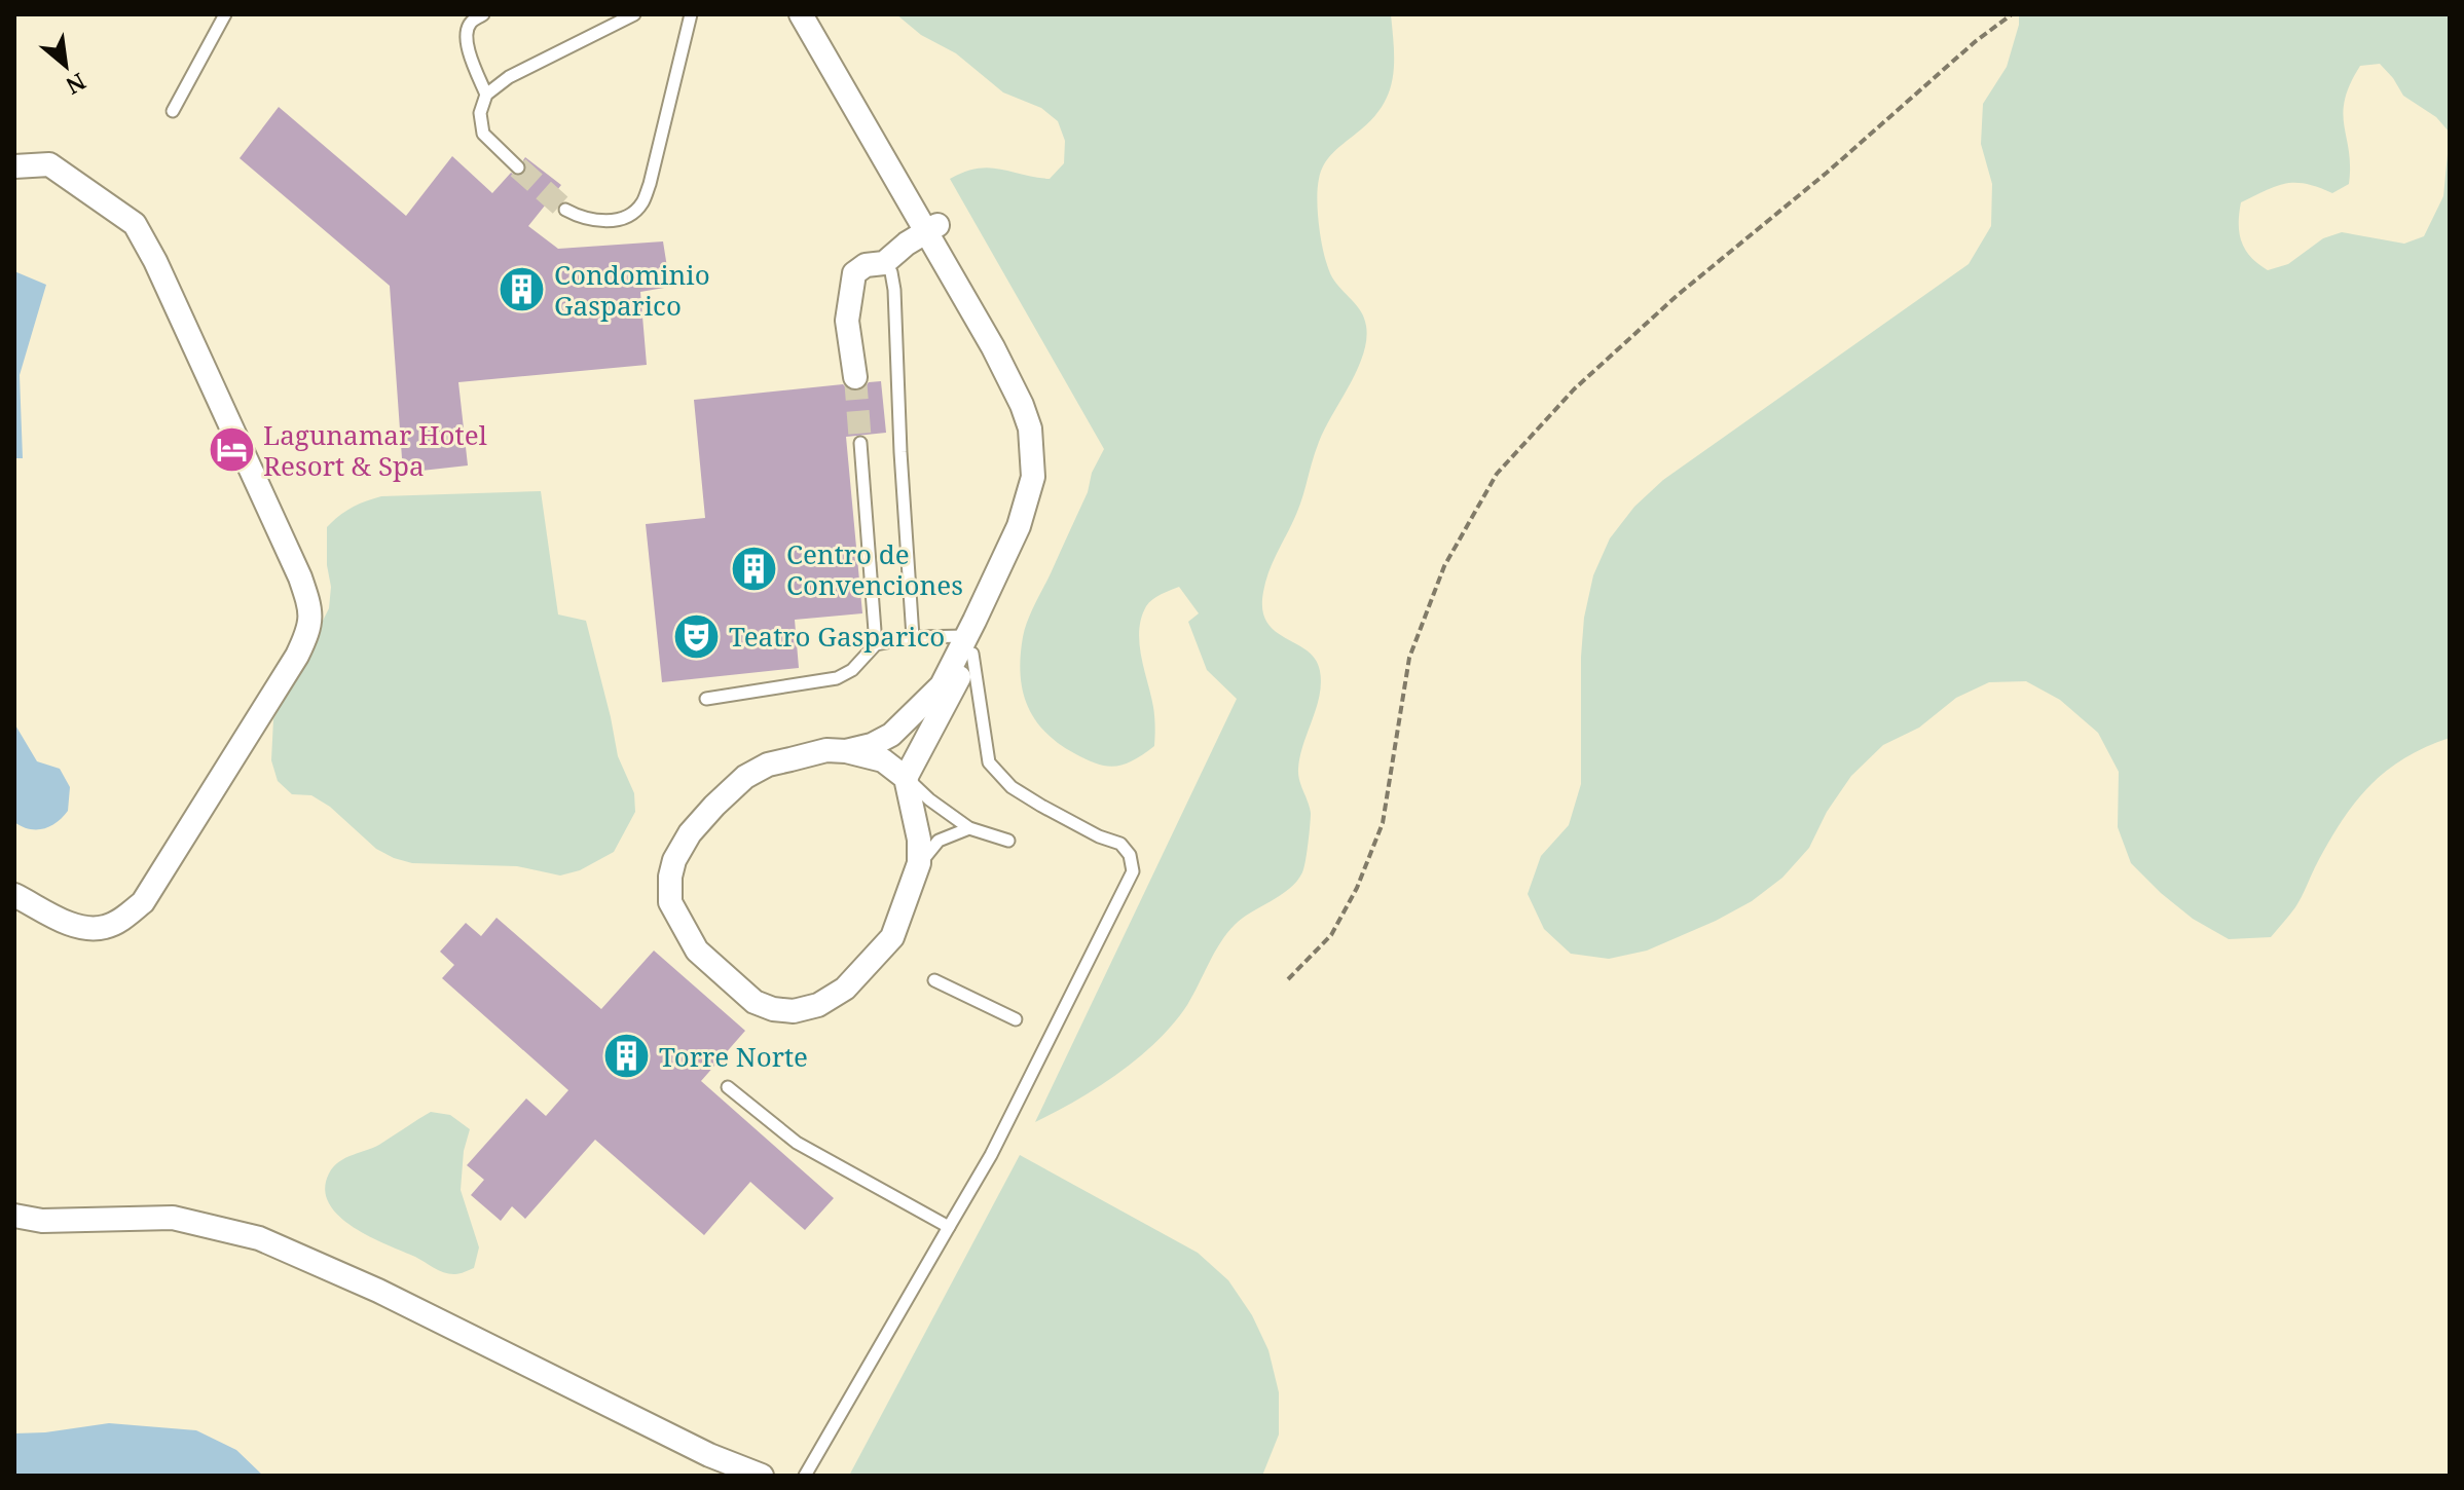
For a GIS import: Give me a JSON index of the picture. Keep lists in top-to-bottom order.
{
  "places": {
    "building": ["Condominio Gasparico", "Centro de Convenciones", "Torre Norte"],
    "hotel": ["Lagunamar Hotel Resort & Spa"],
    "theatre": ["Teatro Gasparico"]
  },
  "north": "bottom right"
}
